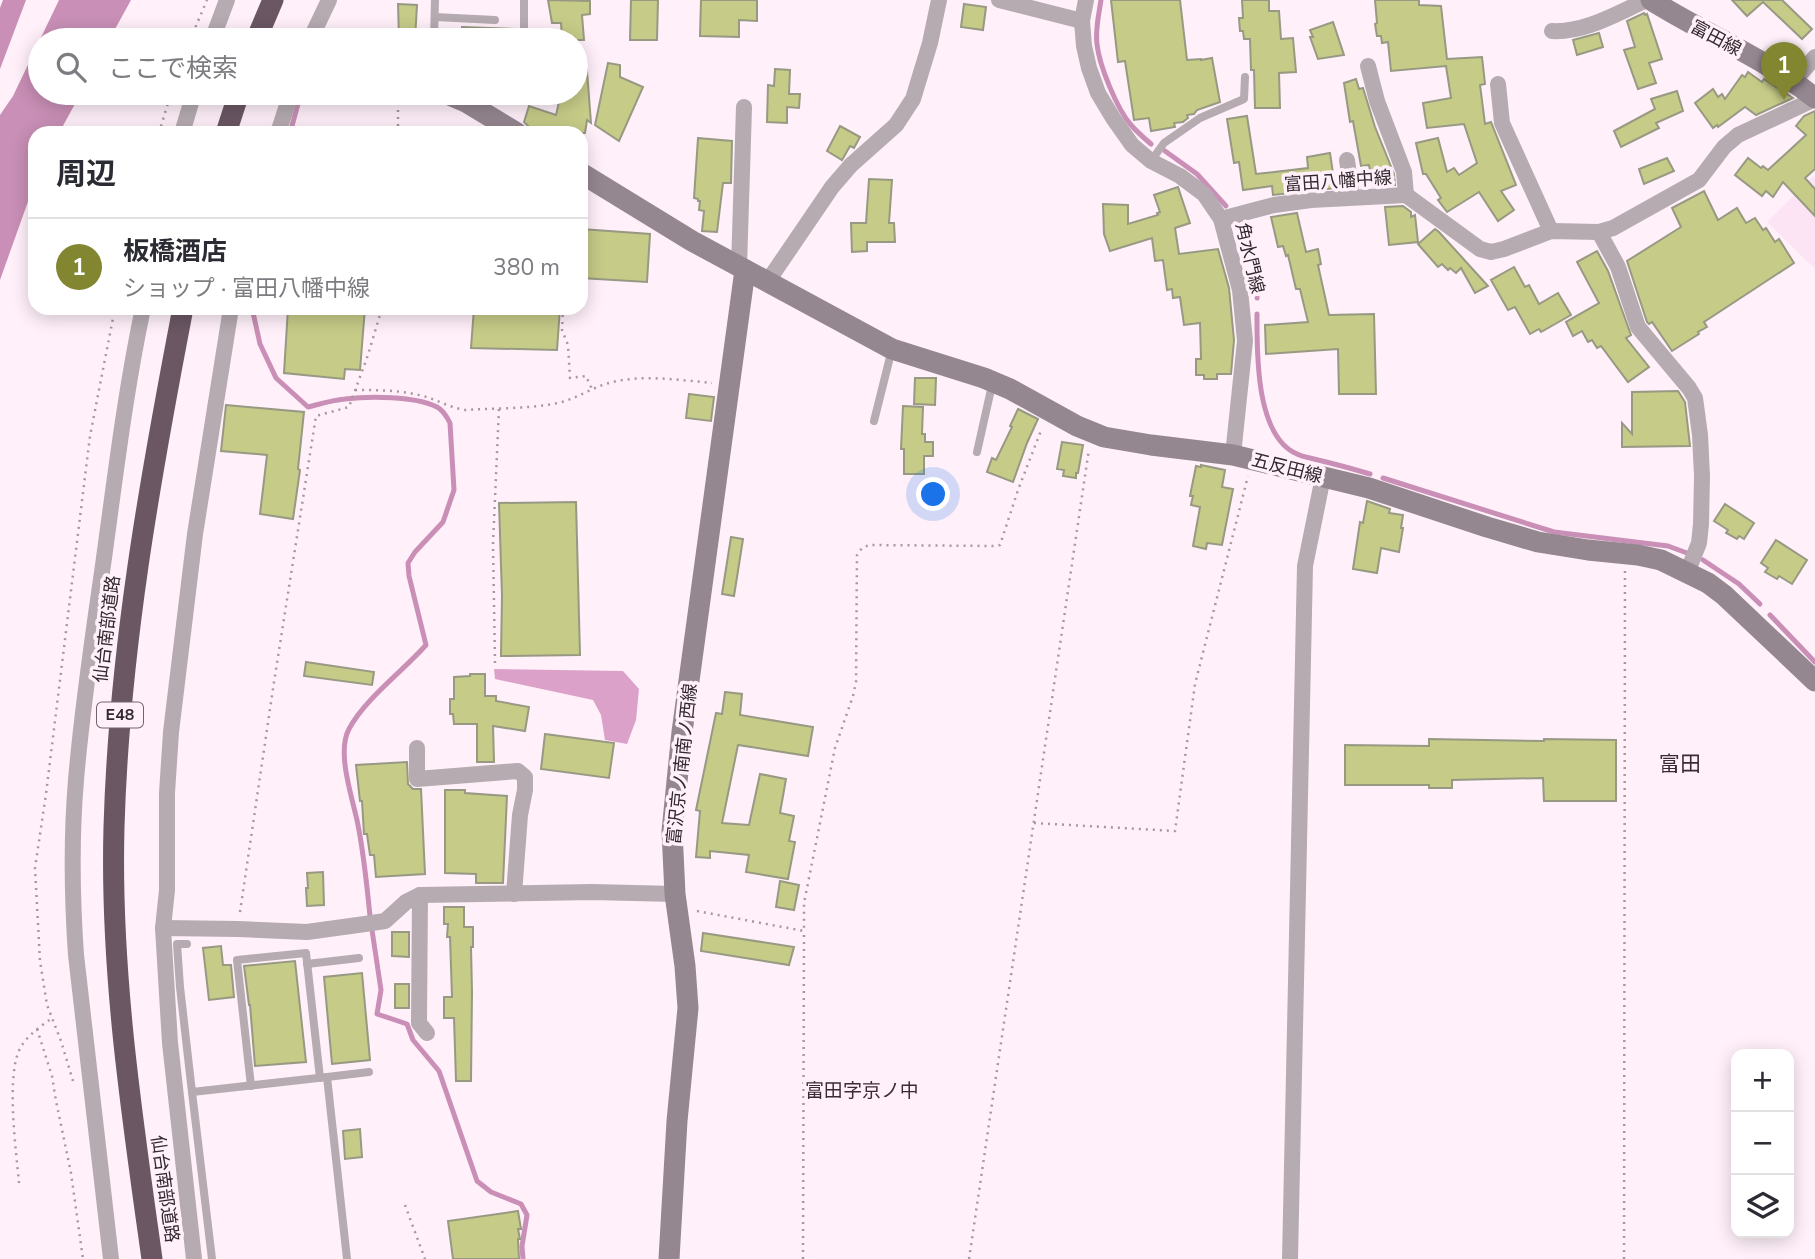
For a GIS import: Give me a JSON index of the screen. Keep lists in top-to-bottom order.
{
  "streets": {
    "highway": ["仙台南部道路", "E48"],
    "street": [
      "富田線",
      "富田八幡中線",
      "角水門線",
      "五反田線",
      "富沢京ノ南南ノ西線"
    ]
  },
  "crossings": [
    ["富田線", "富田八幡中線"],
    ["富田八幡中線", "角水門線"],
    ["角水門線", "五反田線"],
    ["五反田線", "富沢京ノ南南ノ西線"]
  ],
  "districts": ["富田", "富田字京ノ中"],
  "page": {
    "search": "ここで検索",
    "pins": "1",
    "heading": "周辺",
    "list": [
      {
        "mark": "1",
        "name": "板橋酒店",
        "note": "ショップ · 富田八幡中線",
        "value": "380 m"
      }
    ],
    "map_buttons": ["+", "−"]
  }
}
